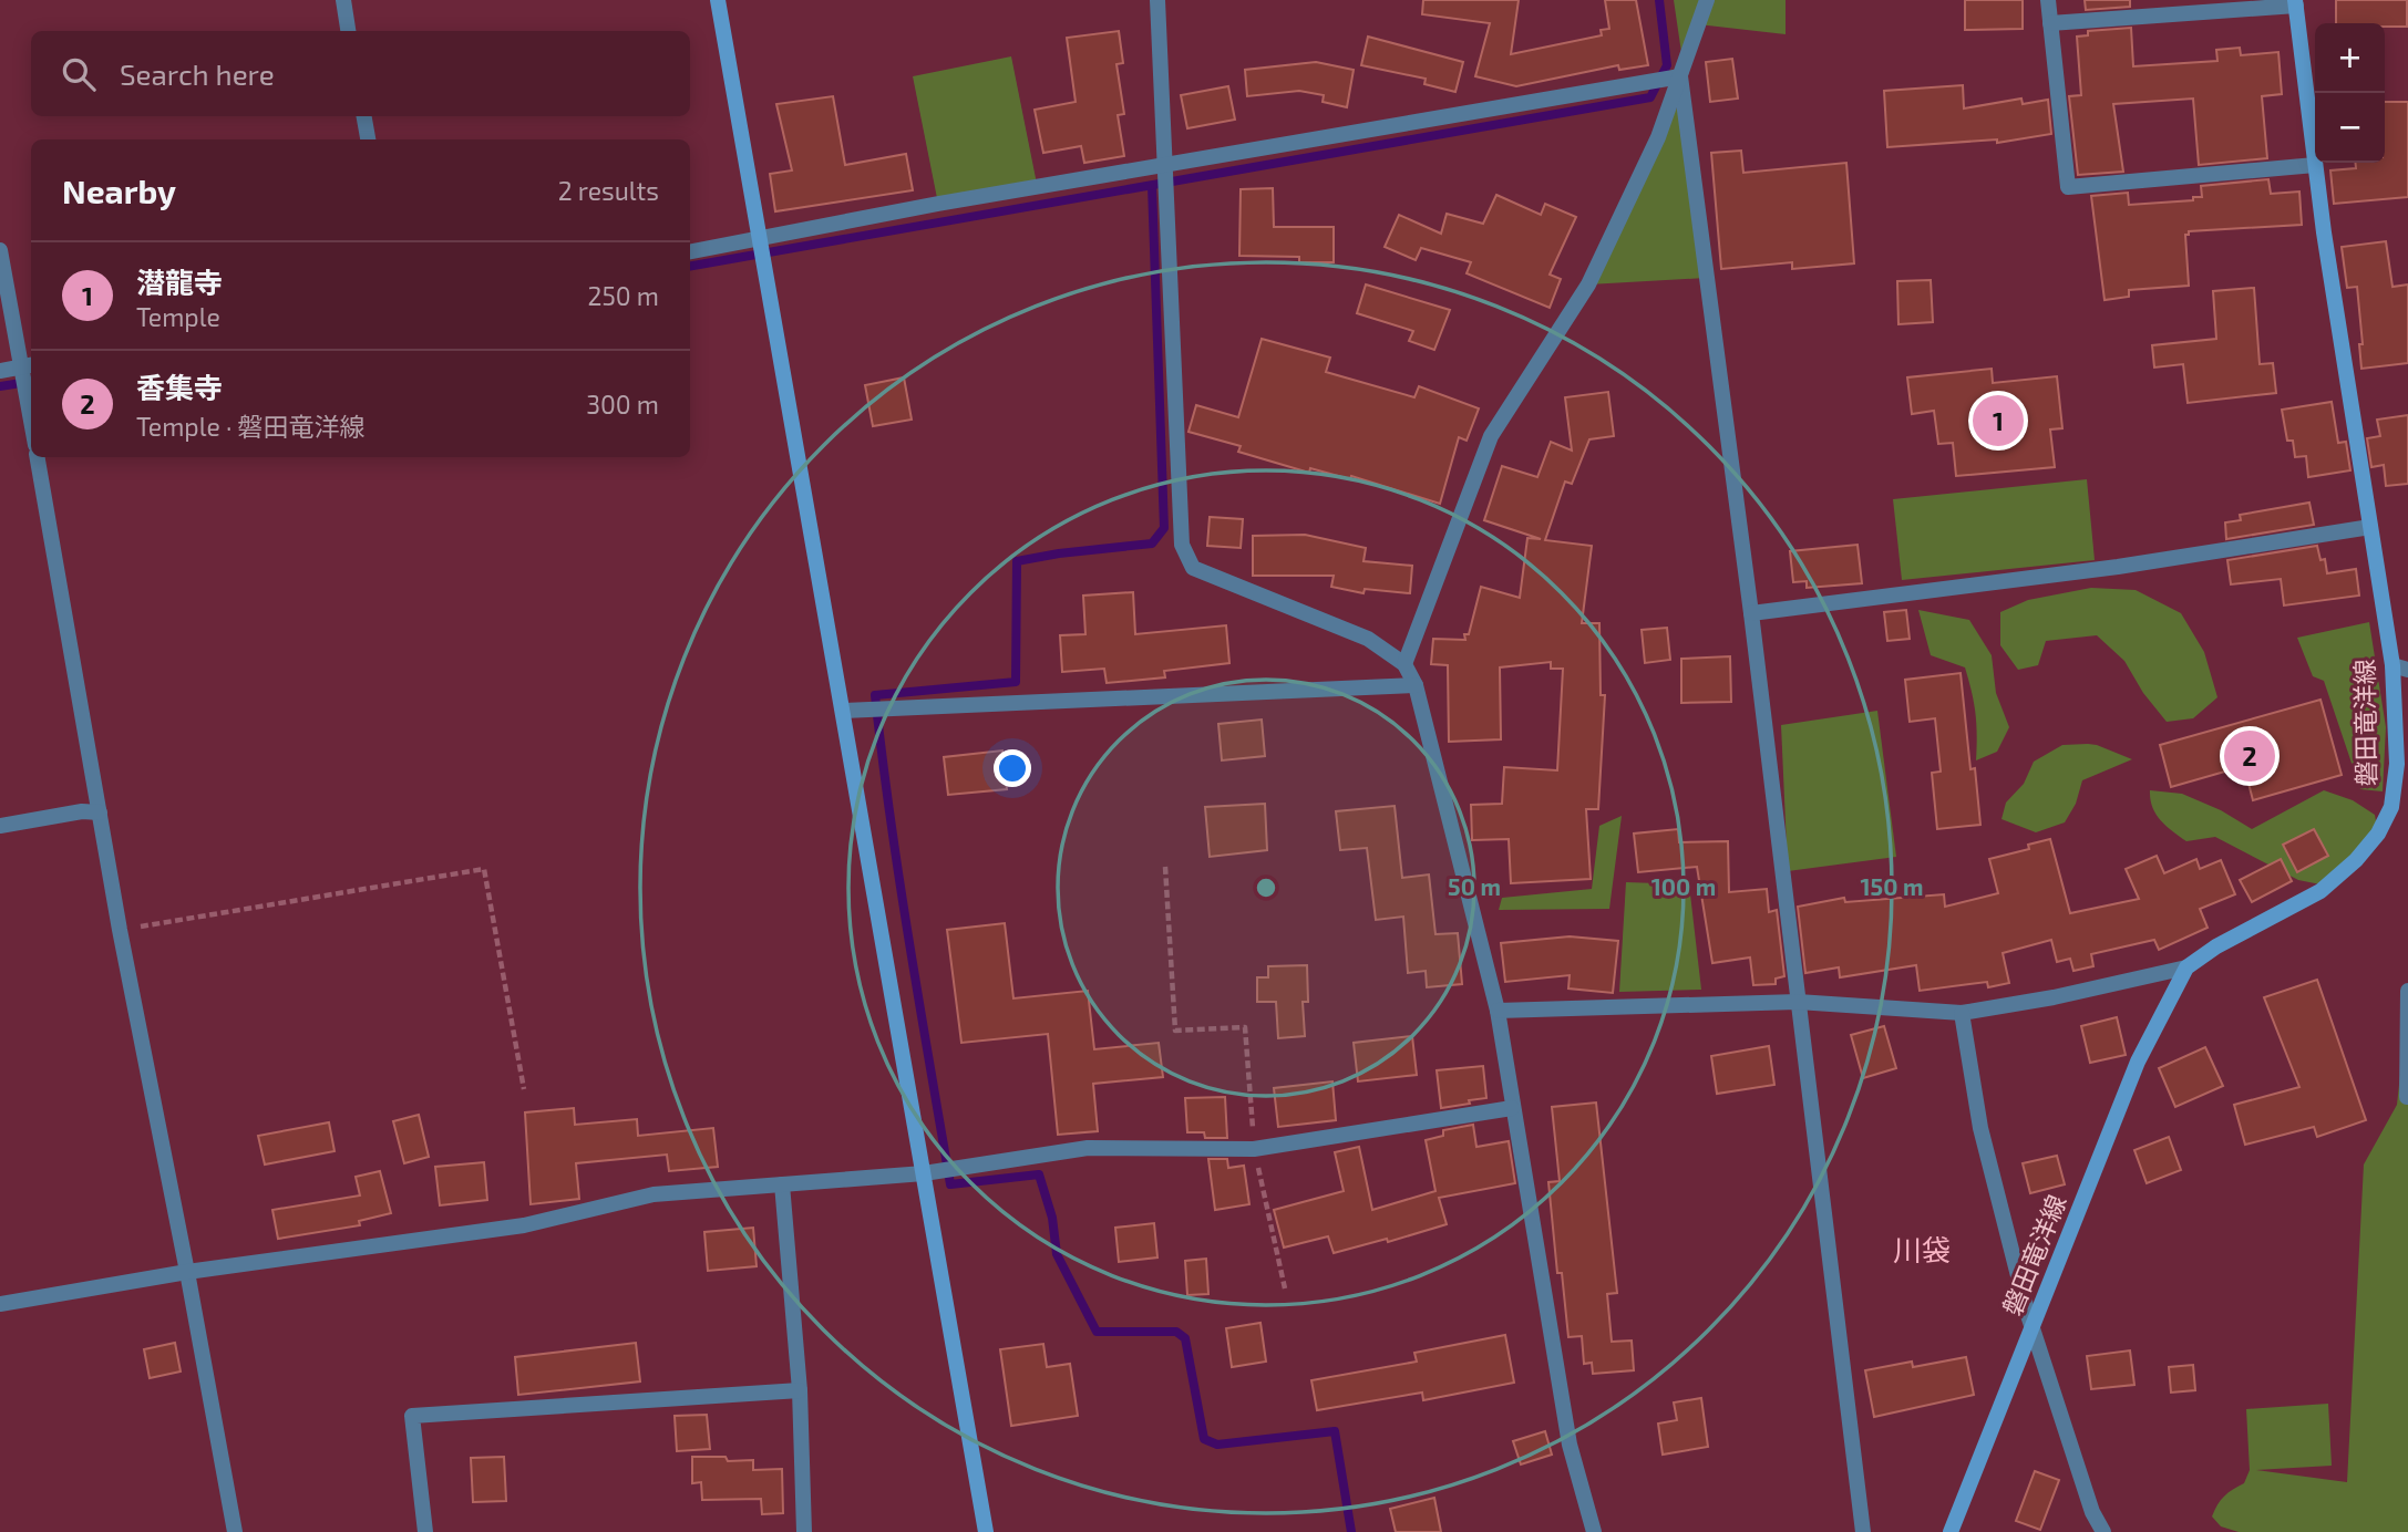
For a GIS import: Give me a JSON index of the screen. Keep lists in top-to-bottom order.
{
  "streets": {
    "main road": ["磐田竜洋線"]
  },
  "districts": ["川袋"],
  "page": {
    "map_buttons": ["+", "−"],
    "search": "Search here",
    "heading": ["Nearby", "2 results"],
    "list": [
      {
        "mark": "1",
        "name": "潜龍寺",
        "note": "Temple",
        "value": "250 m"
      },
      {
        "mark": "2",
        "name": "香集寺",
        "note": "Temple · 磐田竜洋線",
        "value": "300 m"
      }
    ],
    "pins": ["1", "2"]
  },
  "rings": ["50 m", "100 m", "150 m"]
}
